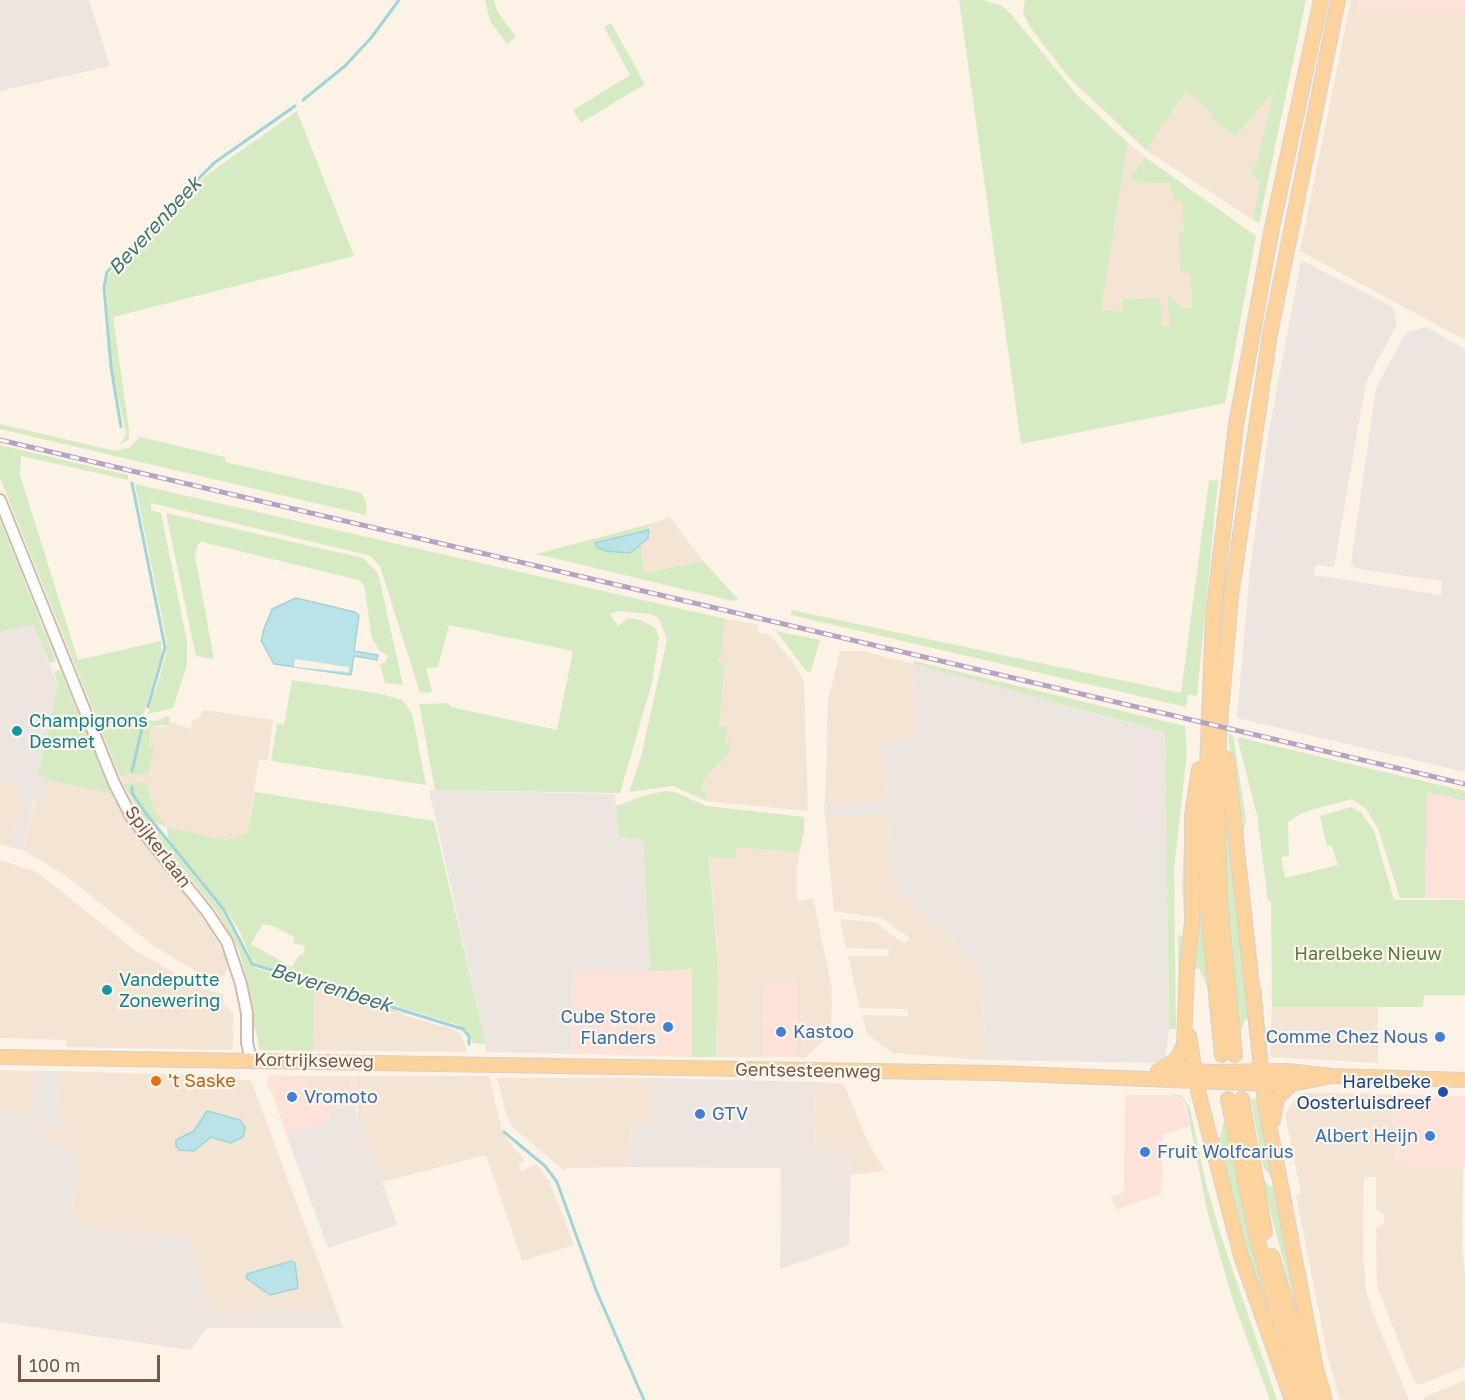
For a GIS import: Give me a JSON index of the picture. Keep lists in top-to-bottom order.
{
  "streets": {
    "main road": ["Kortrijkseweg", "Gentsesteenweg"],
    "street": ["Spijkerlaan"]
  },
  "crossings": [
    ["Spijkerlaan", "Kortrijkseweg"],
    ["Kortrijkseweg", "Gentsesteenweg"]
  ],
  "water": ["Beverenbeek"],
  "parks": ["Harelbeke Nieuw"],
  "places": [
    "Champignons Desmet",
    "Vandeputte Zonewering",
    "Cube Store Flanders",
    "Kastoo",
    "Comme Chez Nous",
    "'t Saske",
    "Harelbeke Oosterluisdreef",
    "Vromoto",
    "GTV",
    "Albert Heijn",
    "Fruit Wolfcarius"
  ],
  "scale_bar": "100 m"
}
